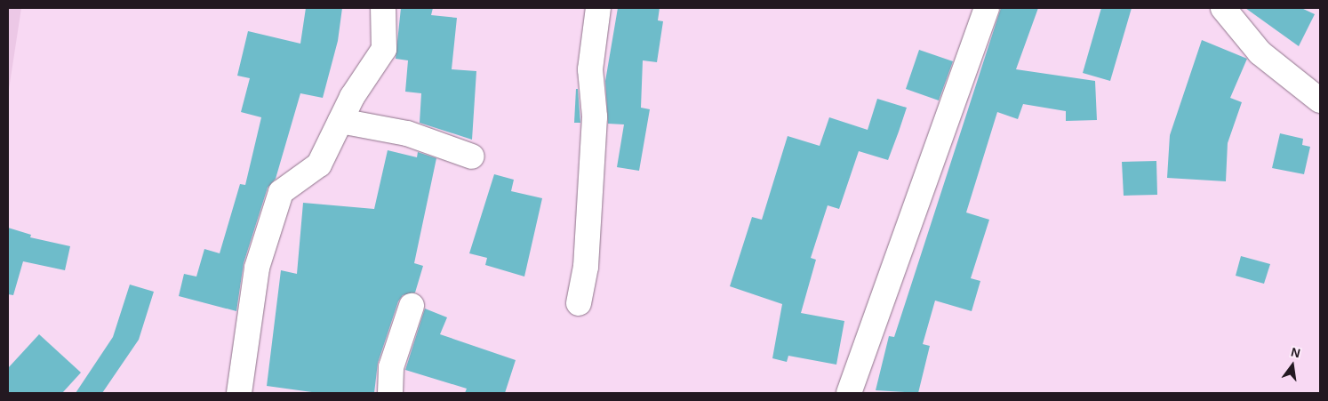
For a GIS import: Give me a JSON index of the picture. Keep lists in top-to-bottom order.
{
  "north": "top"
}
